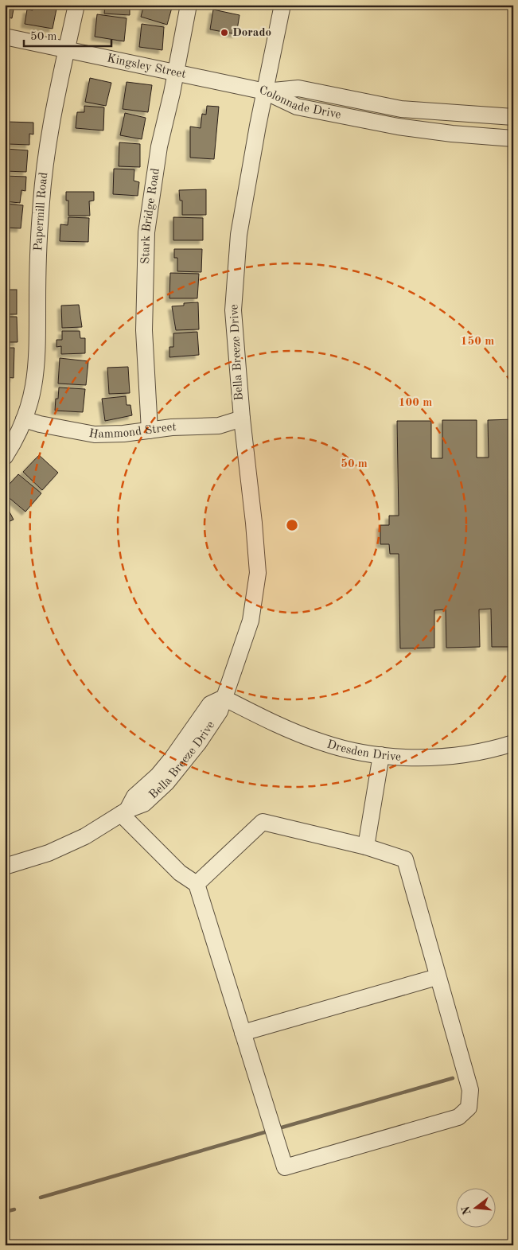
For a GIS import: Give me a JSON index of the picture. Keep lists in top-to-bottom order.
{
  "streets": {
    "street": [
      "Kingsley Street",
      "Colonnade Drive",
      "Papermill Road",
      "Stark Bridge Road",
      "Bella Breeze Drive",
      "Hammond Street",
      "Dresden Drive"
    ]
  },
  "crossings": [
    ["Kingsley Street", "Colonnade Drive"],
    ["Kingsley Street", "Papermill Road"],
    ["Kingsley Street", "Stark Bridge Road"],
    ["Kingsley Street", "Bella Breeze Drive"],
    ["Colonnade Drive", "Bella Breeze Drive"],
    ["Papermill Road", "Hammond Street"],
    ["Stark Bridge Road", "Hammond Street"],
    ["Bella Breeze Drive", "Hammond Street"],
    ["Bella Breeze Drive", "Dresden Drive"]
  ],
  "places": ["Dorado"],
  "scale_bar": "50 m",
  "north": "left",
  "rings": ["150 m", "100 m", "50 m"]
}
